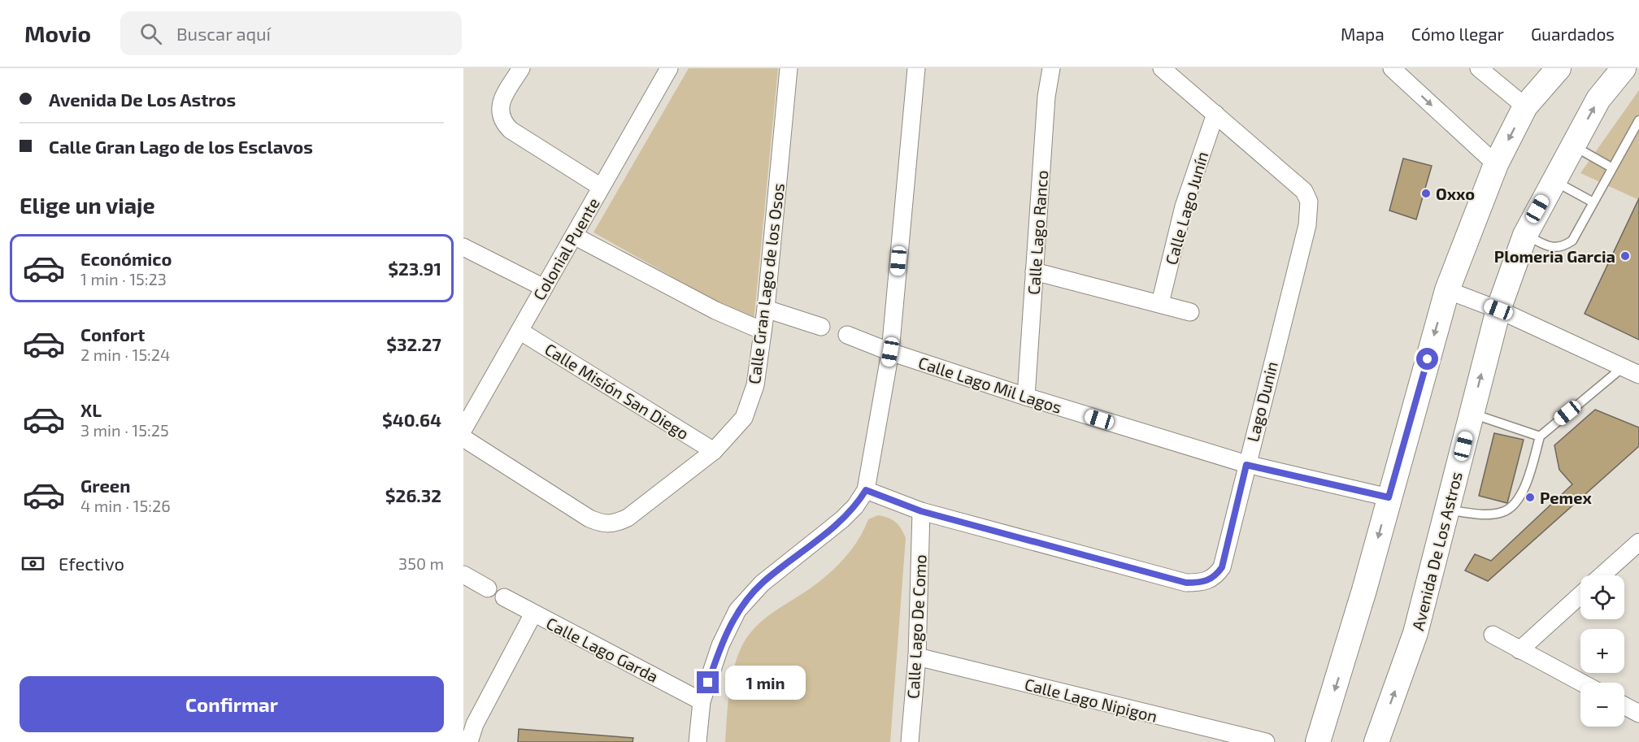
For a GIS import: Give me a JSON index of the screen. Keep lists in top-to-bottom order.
{
  "streets": {
    "main road": ["Avenida De Los Astros"],
    "street": [
      "Calle Lago Junín",
      "Calle Lago Ranco",
      "Colonial Puente",
      "Calle Gran Lago de los Osos",
      "Calle Lago Mil Lagos",
      "Calle Misión San Diego",
      "Lago Dunin",
      "Calle Lago De Como",
      "Calle Lago Garda",
      "Calle Lago Nipigon"
    ]
  },
  "crossings": [
    ["Calle Lago Junín", "Lago Dunin"],
    ["Calle Lago Ranco", "Calle Lago Mil Lagos"],
    ["Colonial Puente", "Calle Misión San Diego"],
    ["Calle Gran Lago de los Osos", "Calle Misión San Diego"],
    ["Calle Lago Mil Lagos", "Lago Dunin"],
    ["Lago Dunin", "Calle Lago De Como"],
    ["Calle Lago De Como", "Calle Lago Nipigon"]
  ],
  "places": ["Oxxo", "Plomeria Garcia", "Pemex"],
  "page": {
    "header": "Movio",
    "search": "Buscar aquí",
    "nav": ["Mapa", "Cómo llegar", "Guardados"],
    "banner": ["Avenida De Los Astros", "Calle Gran Lago de los Esclavos"],
    "heading": "Elige un viaje",
    "list": [
      {
        "name": "Económico",
        "note": "1 min · 15:23",
        "value": "$23.91"
      },
      {
        "name": "Confort",
        "note": "2 min · 15:24",
        "value": "$32.27"
      },
      {
        "name": "XL",
        "note": "3 min · 15:25",
        "value": "$40.64"
      },
      {
        "name": "Green",
        "note": "4 min · 15:26",
        "value": "$26.32"
      }
    ],
    "pay": ["Efectivo", "350 m"],
    "map_buttons": ["+", "−"],
    "bubble": "1 min",
    "buttons": "Confirmar"
  }
}
